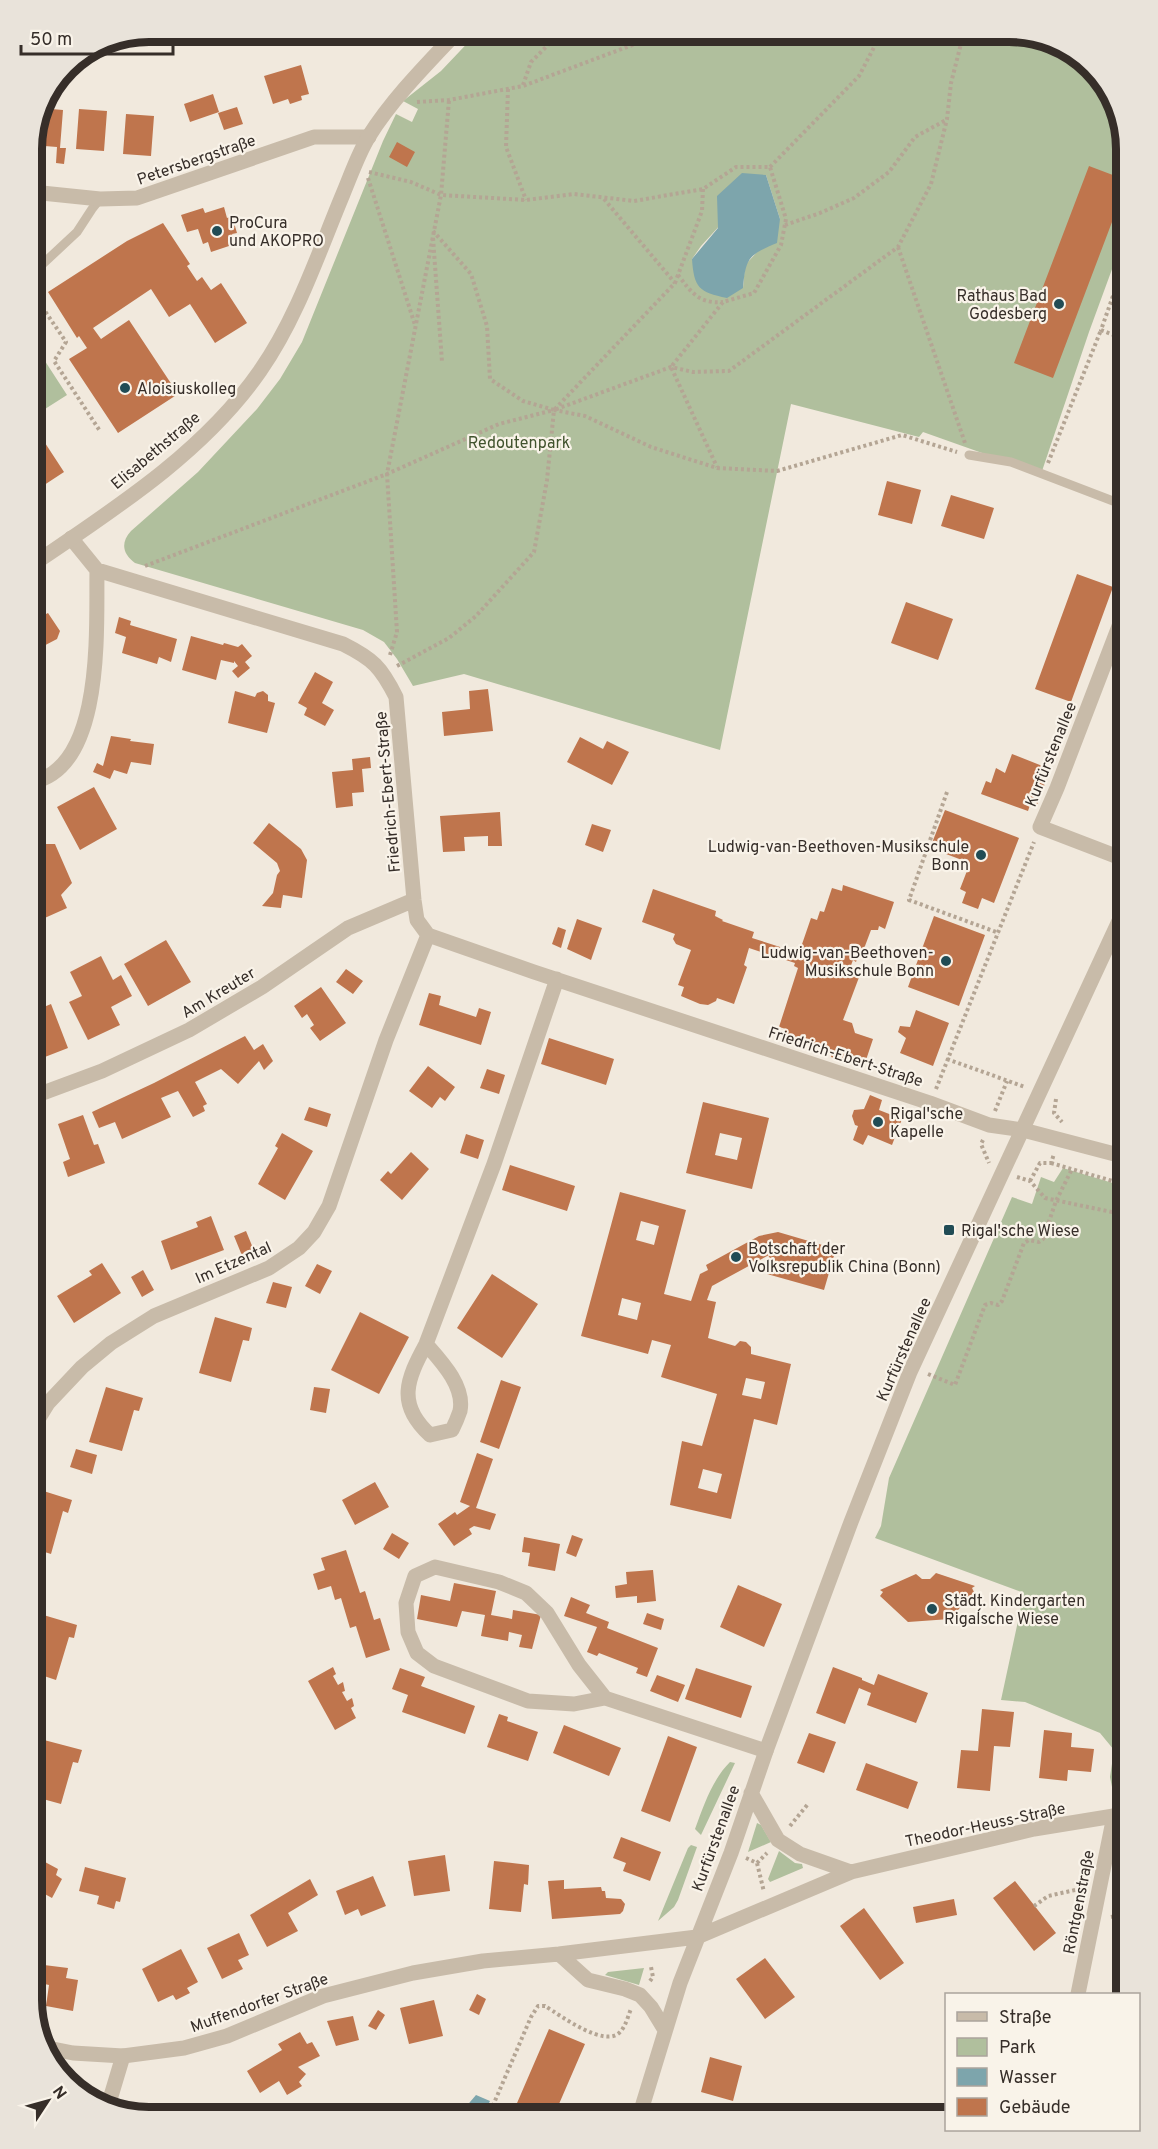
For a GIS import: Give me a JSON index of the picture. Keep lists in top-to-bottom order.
{
  "streets": {
    "street": [
      "Petersbergstraße",
      "Elisabethstraße",
      "Kurfürstenallee",
      "Friedrich-Ebert-Straße",
      "Am Kreuter",
      "Im Etzental",
      "Theodor-Heuss-Straße",
      "Röntgenstraße",
      "Muffendorfer Straße"
    ]
  },
  "crossings": [
    ["Petersbergstraße", "Elisabethstraße"],
    ["Kurfürstenallee", "Friedrich-Ebert-Straße"],
    ["Kurfürstenallee", "Theodor-Heuss-Straße"],
    ["Kurfürstenallee", "Muffendorfer Straße"],
    ["Friedrich-Ebert-Straße", "Am Kreuter"],
    ["Friedrich-Ebert-Straße", "Im Etzental"],
    ["Theodor-Heuss-Straße", "Muffendorfer Straße"]
  ],
  "parks": ["Redoutenpark"],
  "places": {
    "other": [
      "ProCura und AKOPRO",
      "Rathaus Bad Godesberg",
      "Aloisiuskolleg",
      "Ludwig-van-Beethoven-Musikschule Bonn",
      "Ludwig-van-Beethoven- Musikschule Bonn",
      "Rigal'sche Kapelle",
      "Botschaft der Volksrepublik China (Bonn)",
      "Städt. Kindergarten Rigal´sche Wiese"
    ],
    "transit": ["Rigal'sche Wiese"]
  },
  "legend": [
    "Straße",
    "Park",
    "Wasser",
    "Gebäude"
  ],
  "scale_bar": "50 m",
  "north": "top right"
}
